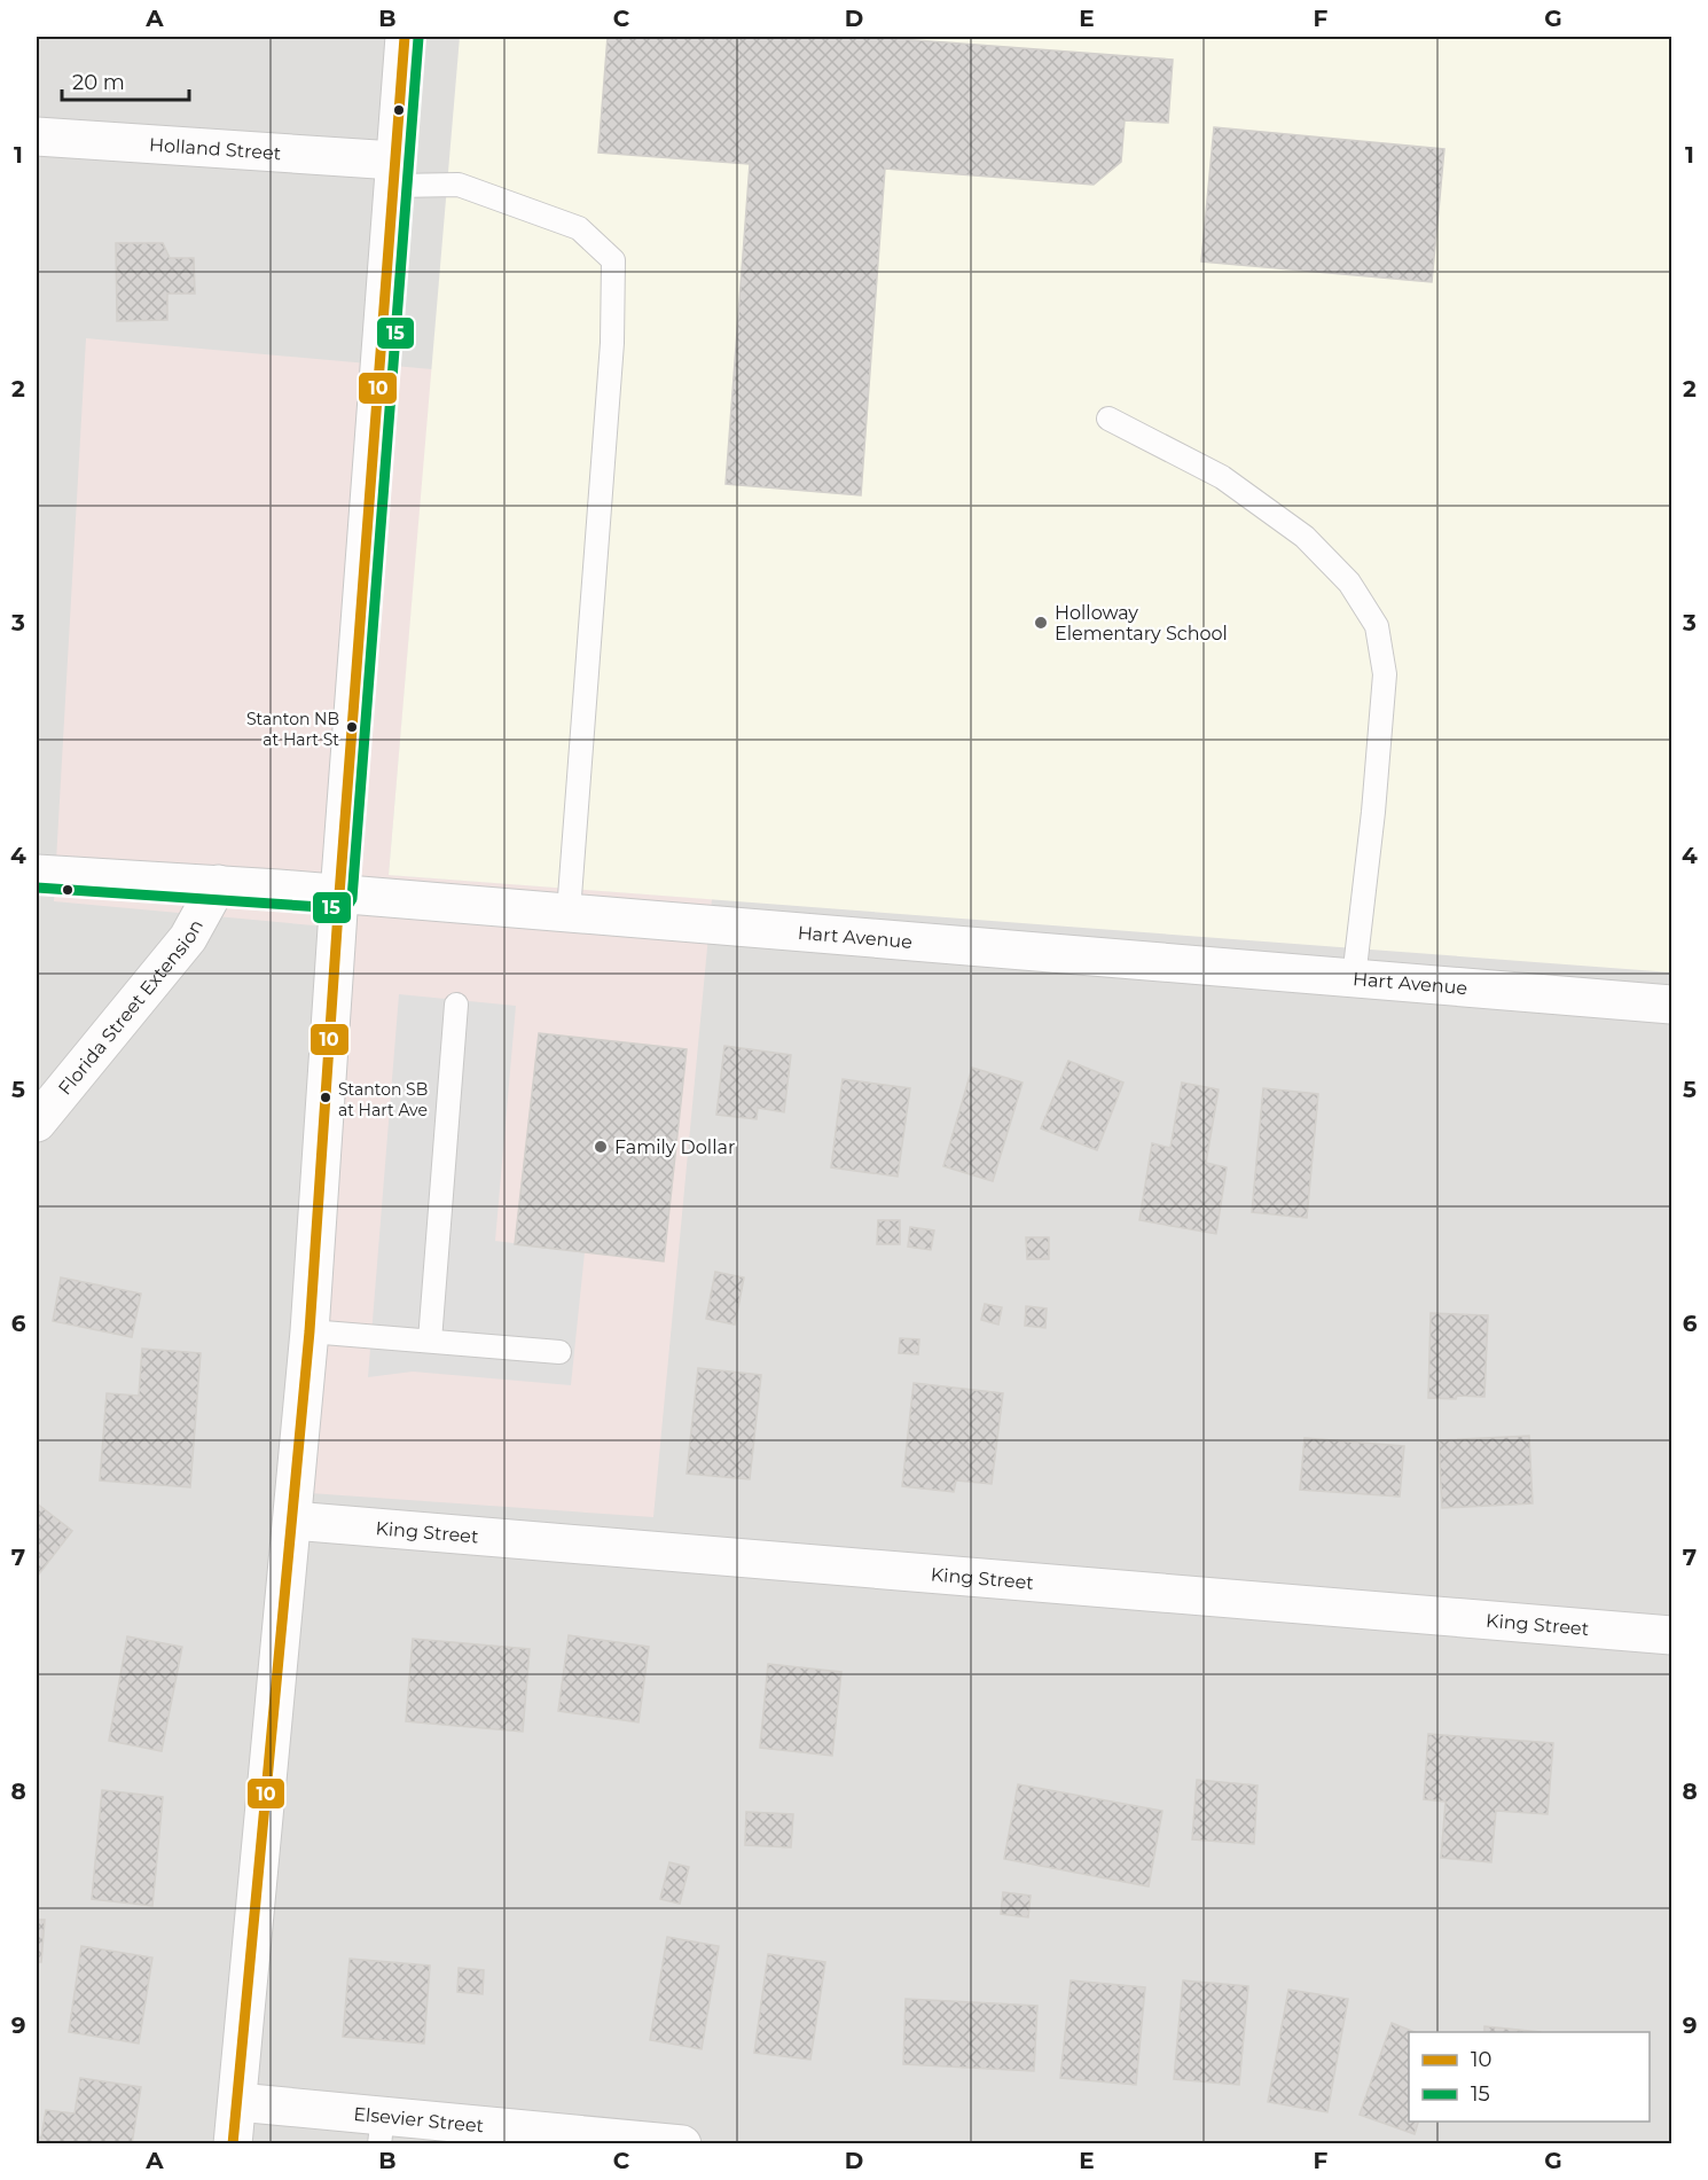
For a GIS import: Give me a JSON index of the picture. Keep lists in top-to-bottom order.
{
  "streets": {
    "street": [
      "Holland Street",
      "Hart Avenue",
      "Florida Street Extension",
      "King Street",
      "Elsevier Street"
    ]
  },
  "crossings": [
    ["Hart Avenue", "Florida Street Extension"]
  ],
  "places": [
    "Holloway Elementary School",
    "Stanton NB at Hart St",
    "Stanton SB at Hart Ave",
    "Family Dollar"
  ],
  "lines": ["transit line 10", "transit line 15"],
  "legend": ["10", "15"],
  "scale_bar": "20 m",
  "grid": {
    "columns": [
      "A",
      "B",
      "C",
      "D",
      "E",
      "F",
      "G"
    ],
    "rows": [
      "1",
      "2",
      "3",
      "4",
      "5",
      "6",
      "7",
      "8",
      "9"
    ]
  }
}
